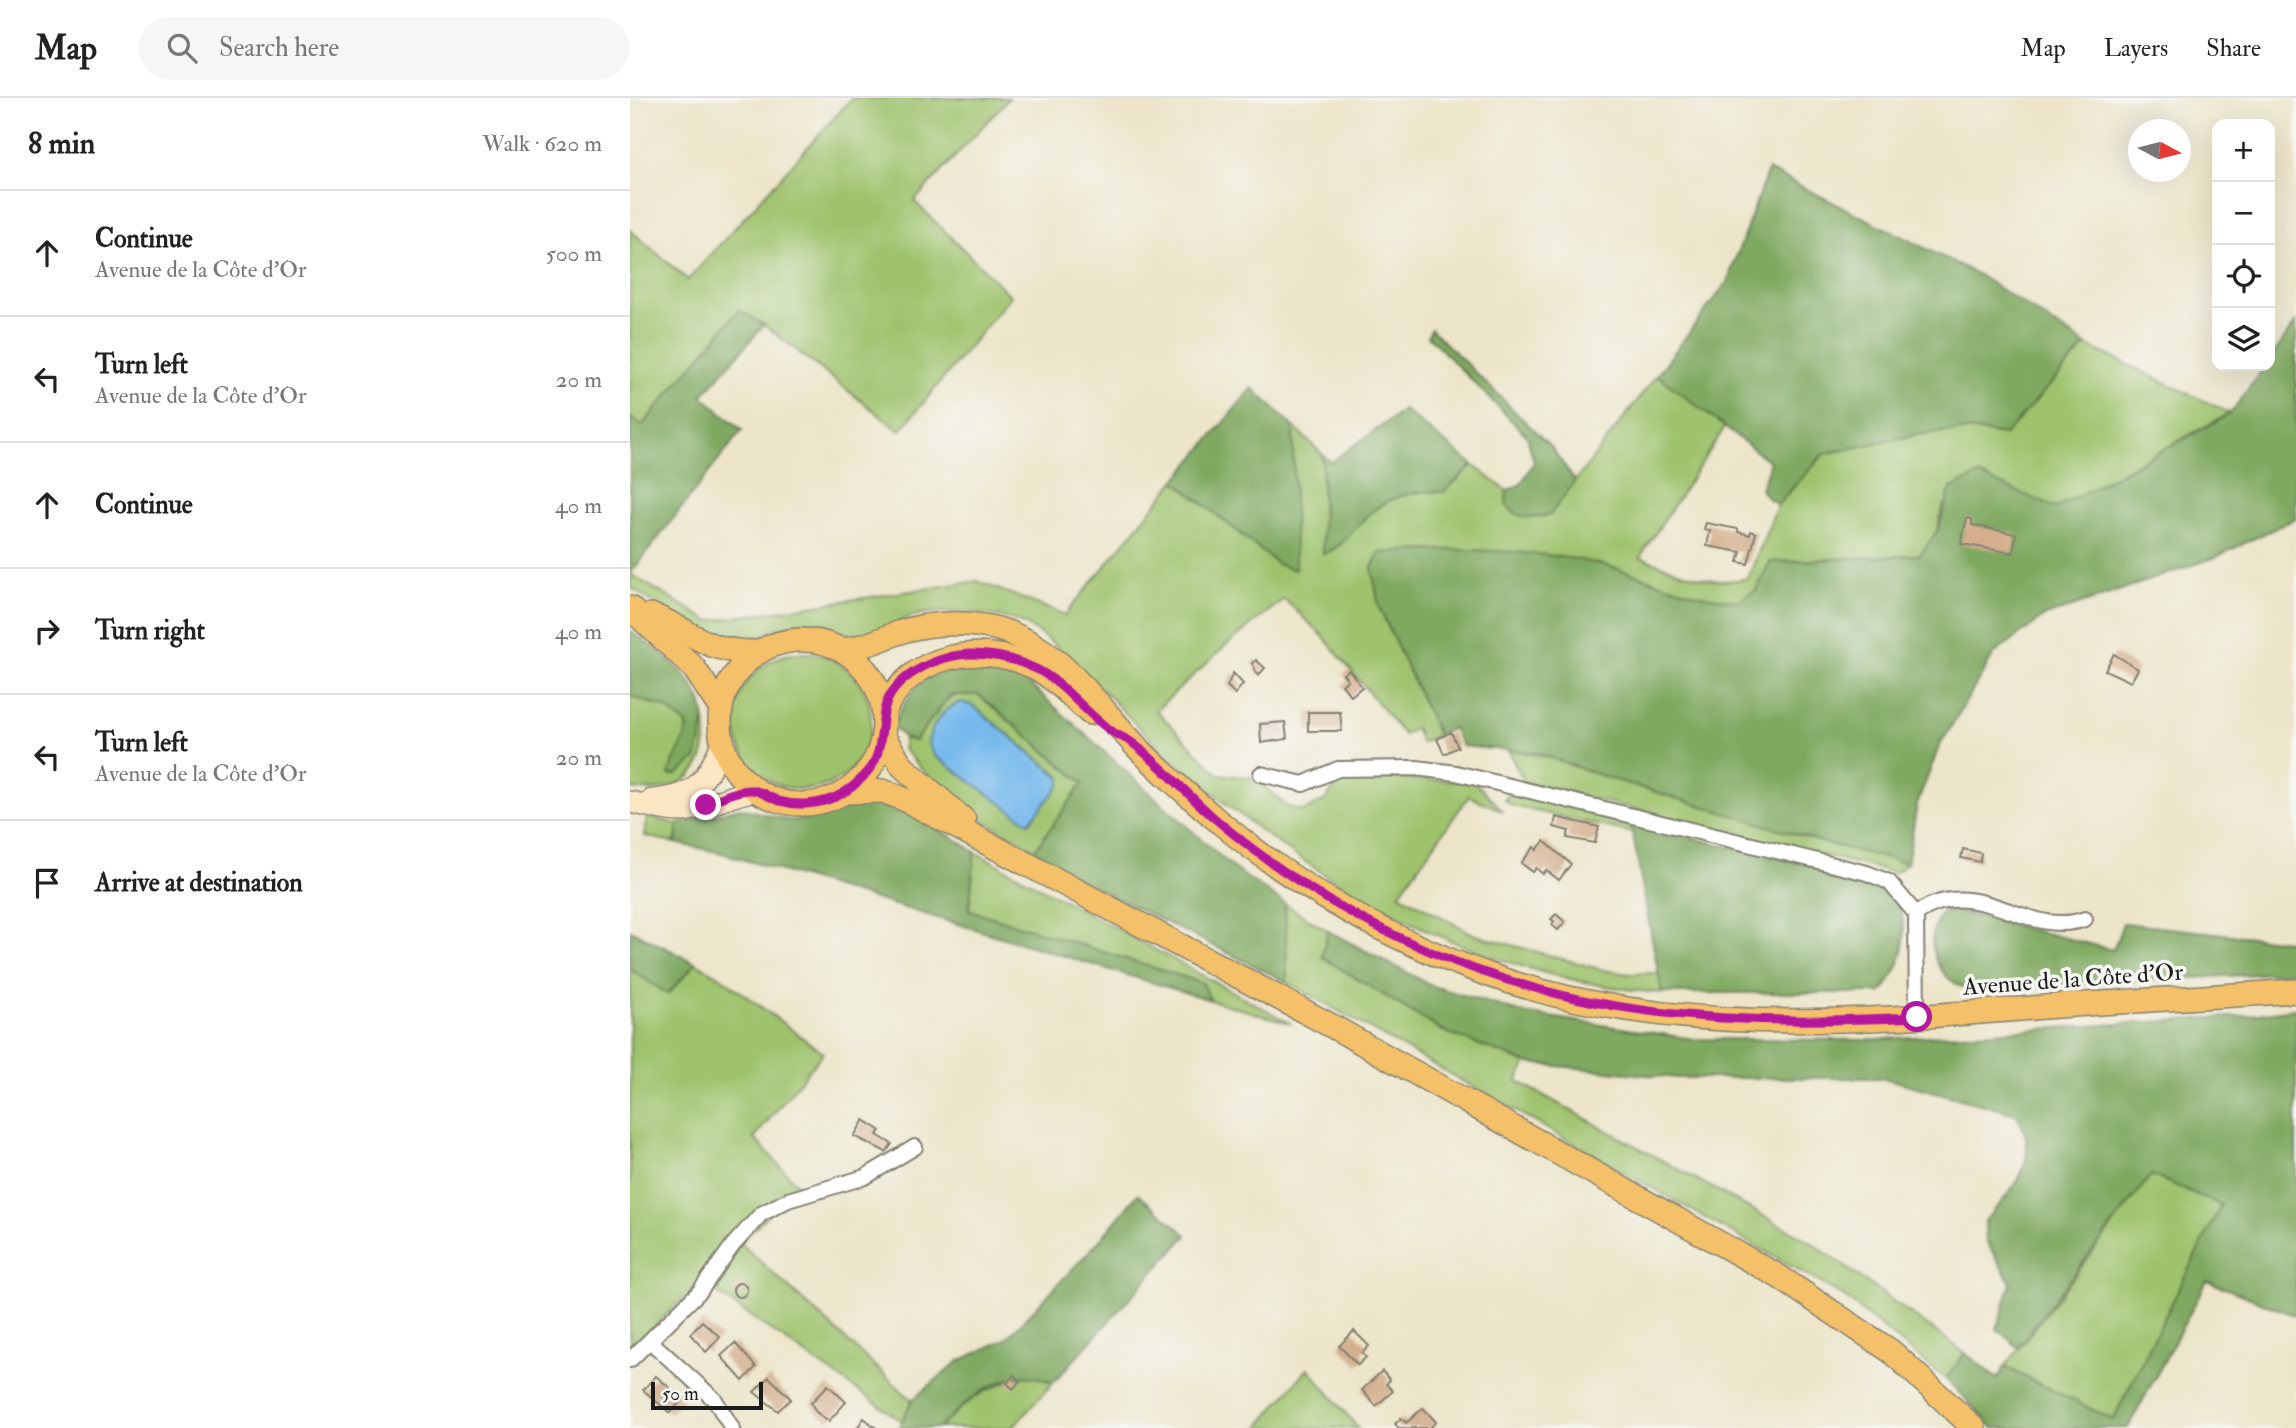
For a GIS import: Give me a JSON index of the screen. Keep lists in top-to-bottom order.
{
  "streets": {
    "main road": ["Avenue de la Côte d'Or"]
  },
  "scale_bar": "50 m",
  "north": "right",
  "page": {
    "header": "Map",
    "search": "Search here",
    "nav": ["Map", "Layers", "Share"],
    "heading": ["8 min", "Walk · 620 m"],
    "map_buttons": ["+", "−"],
    "list": [
      ["Continue", "Avenue de la Côte d'Or", "500 m"],
      ["Turn left", "Avenue de la Côte d'Or", "20 m"],
      ["Continue", "40 m"],
      ["Turn right", "40 m"],
      ["Turn left", "Avenue de la Côte d'Or", "20 m"],
      "Arrive at destination"
    ],
    "scale": "50 m"
  }
}
